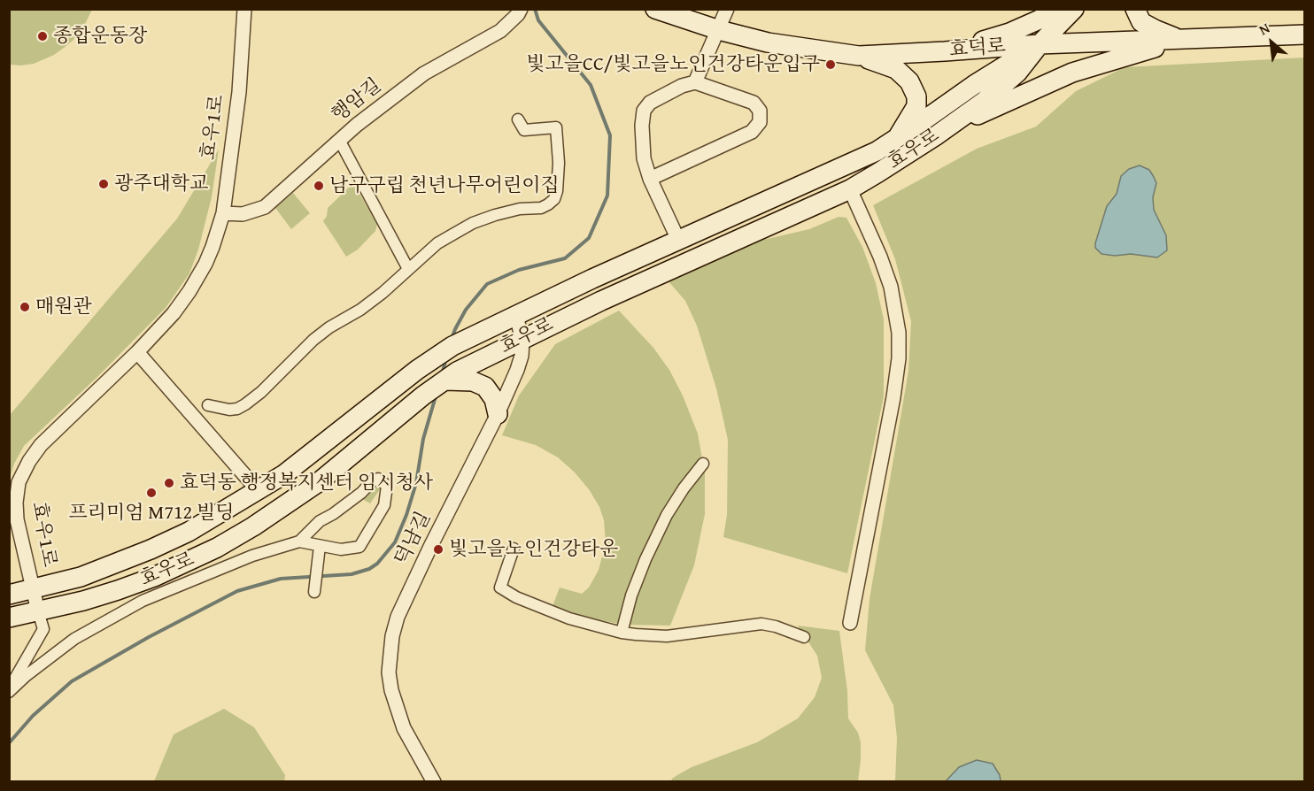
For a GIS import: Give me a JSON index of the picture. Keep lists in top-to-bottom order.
{
  "streets": {
    "main road": ["효덕로", "효우로"],
    "street": ["행암길", "효우1로", "덕남길"]
  },
  "crossings": [
    ["효덕로", "효우로"],
    ["행암길", "효우1로"],
    ["효우1로", "효우로"],
    ["효우로", "덕남길"]
  ],
  "places": [
    "종합운동장",
    "빛고을CC/빛고을노인건강타운입구",
    "광주대학교",
    "남구구립 천년나무어린이집",
    "매원관",
    "효덕동 행정복지센터 임시청사",
    "프리미엄 M712 빌딩",
    "빛고을노인건강타운"
  ],
  "north": "top left"
}
